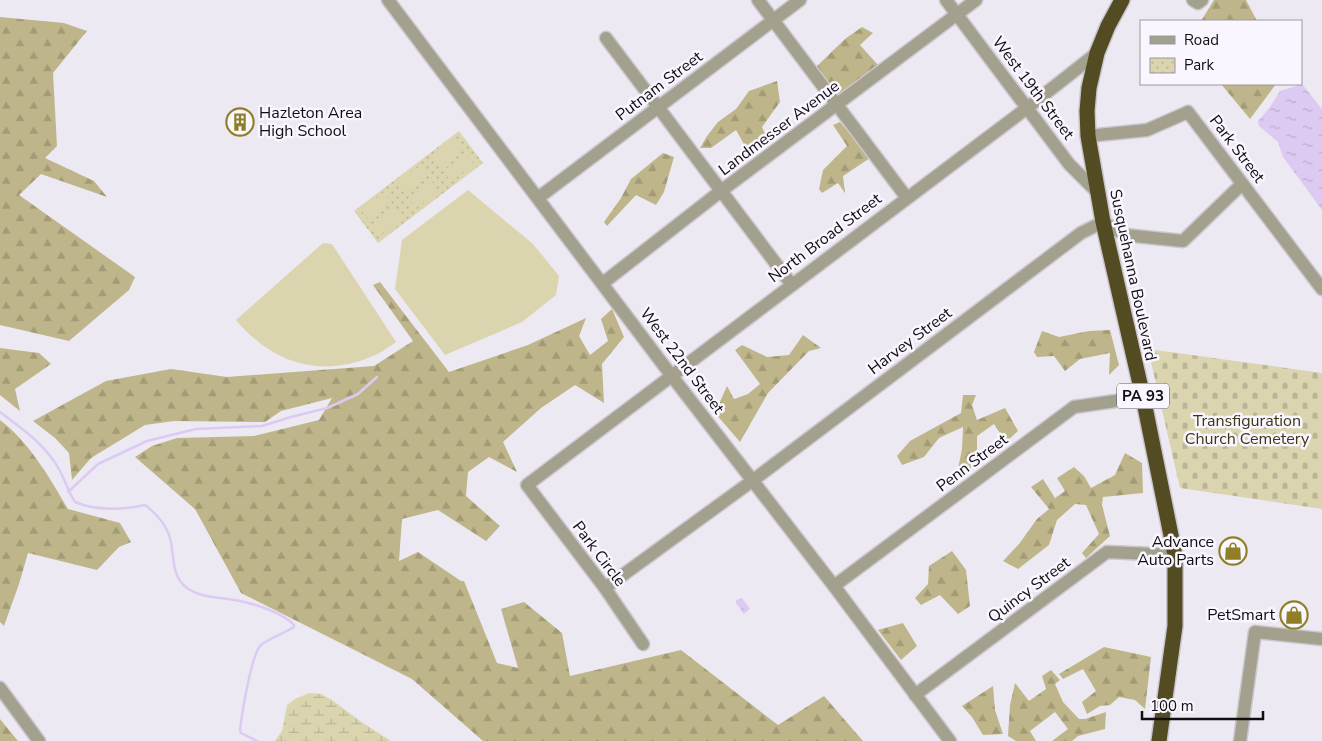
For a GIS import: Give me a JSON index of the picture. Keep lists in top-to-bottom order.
{
  "streets": {
    "highway": ["North Broad Street", "Susquehanna Boulevard", "PA 93"],
    "street": [
      "Putnam Street",
      "West 19th Street",
      "Landmesser Avenue",
      "Park Street",
      "Harvey Street",
      "West 22nd Street",
      "Penn Street",
      "Park Circle",
      "Quincy Street"
    ]
  },
  "crossings": [
    ["Putnam Street", "West 22nd Street"],
    ["West 19th Street", "Landmesser Avenue"],
    ["West 19th Street", "North Broad Street"],
    ["West 19th Street", "Susquehanna Boulevard"],
    ["Landmesser Avenue", "West 22nd Street"],
    ["Park Street", "Susquehanna Boulevard"],
    ["North Broad Street", "Susquehanna Boulevard"],
    ["North Broad Street", "West 22nd Street"],
    ["North Broad Street", "Park Circle"],
    ["Susquehanna Boulevard", "Harvey Street"],
    ["Susquehanna Boulevard", "Penn Street"],
    ["Susquehanna Boulevard", "Quincy Street"],
    ["Harvey Street", "West 22nd Street"],
    ["Harvey Street", "Park Circle"],
    ["West 22nd Street", "Penn Street"],
    ["West 22nd Street", "Quincy Street"]
  ],
  "parks": ["Transfiguration Church Cemetery"],
  "places": {
    "building": ["Hazleton Area High School"],
    "shop": ["Advance Auto Parts", "PetSmart"]
  },
  "legend": ["Road", "Park"],
  "scale_bar": "100 m"
}
